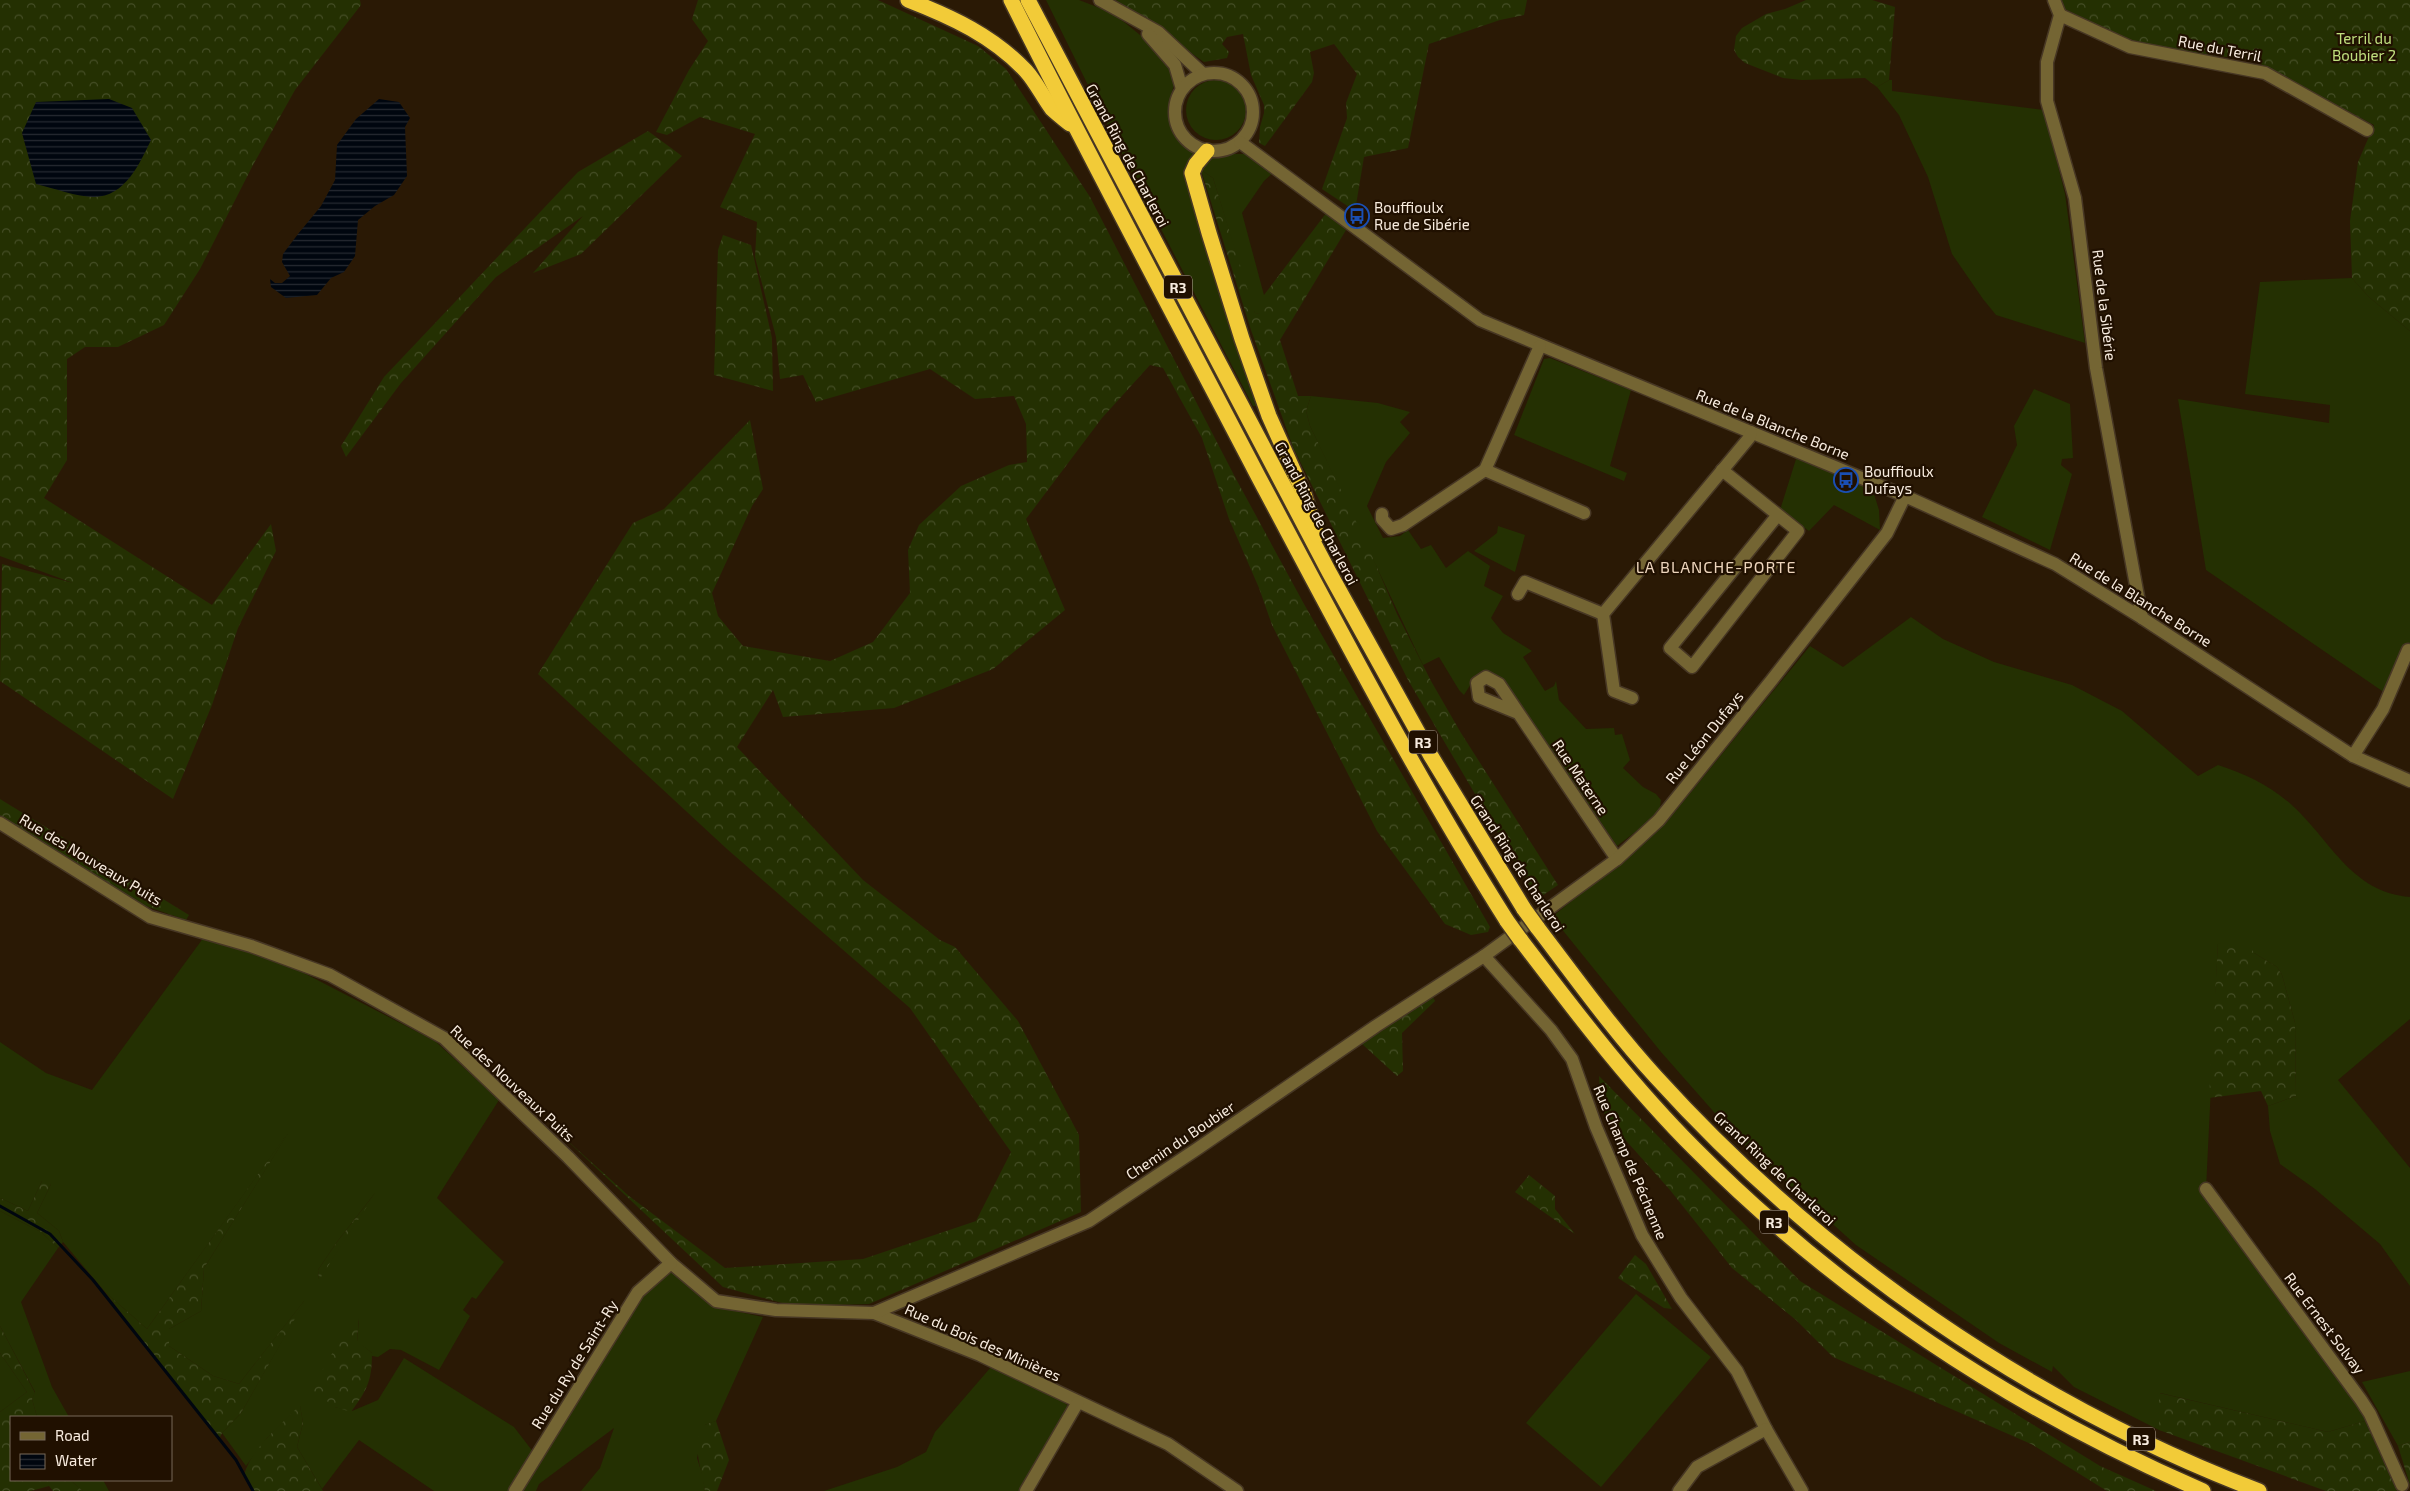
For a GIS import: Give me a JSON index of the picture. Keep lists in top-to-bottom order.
{
  "streets": {
    "highway": ["Grand Ring de Charleroi", "R3"],
    "street": [
      "Rue du Terril",
      "Rue de la Sibérie",
      "Rue de la Blanche Borne",
      "Rue Léon Dufays",
      "Rue Materne",
      "Rue des Nouveaux Puits",
      "Chemin du Boubier",
      "Rue Champ de Péchenne",
      "Rue Ernest Solvay",
      "Rue du Bois des Minières",
      "Rue du Ry de Saint-Ry"
    ]
  },
  "crossings": [
    ["Rue du Terril", "Rue de la Sibérie"],
    ["Rue de la Sibérie", "Rue de la Blanche Borne"],
    ["Rue de la Blanche Borne", "Rue Léon Dufays"],
    ["Rue Léon Dufays", "Rue Materne"],
    ["Rue Léon Dufays", "Chemin du Boubier"],
    ["Rue Léon Dufays", "Rue Champ de Péchenne"],
    ["Rue des Nouveaux Puits", "Chemin du Boubier"],
    ["Rue des Nouveaux Puits", "Rue du Bois des Minières"],
    ["Rue des Nouveaux Puits", "Rue du Ry de Saint-Ry"],
    ["Chemin du Boubier", "Rue Champ de Péchenne"],
    ["Chemin du Boubier", "Rue du Bois des Minières"]
  ],
  "districts": ["LA BLANCHE-PORTE"],
  "parks": ["Terril du Boubier 2"],
  "places": {
    "bus stop": ["Bouffioulx Rue de Sibérie", "Bouffioulx Dufays"]
  },
  "legend": ["Road", "Water"]
}
